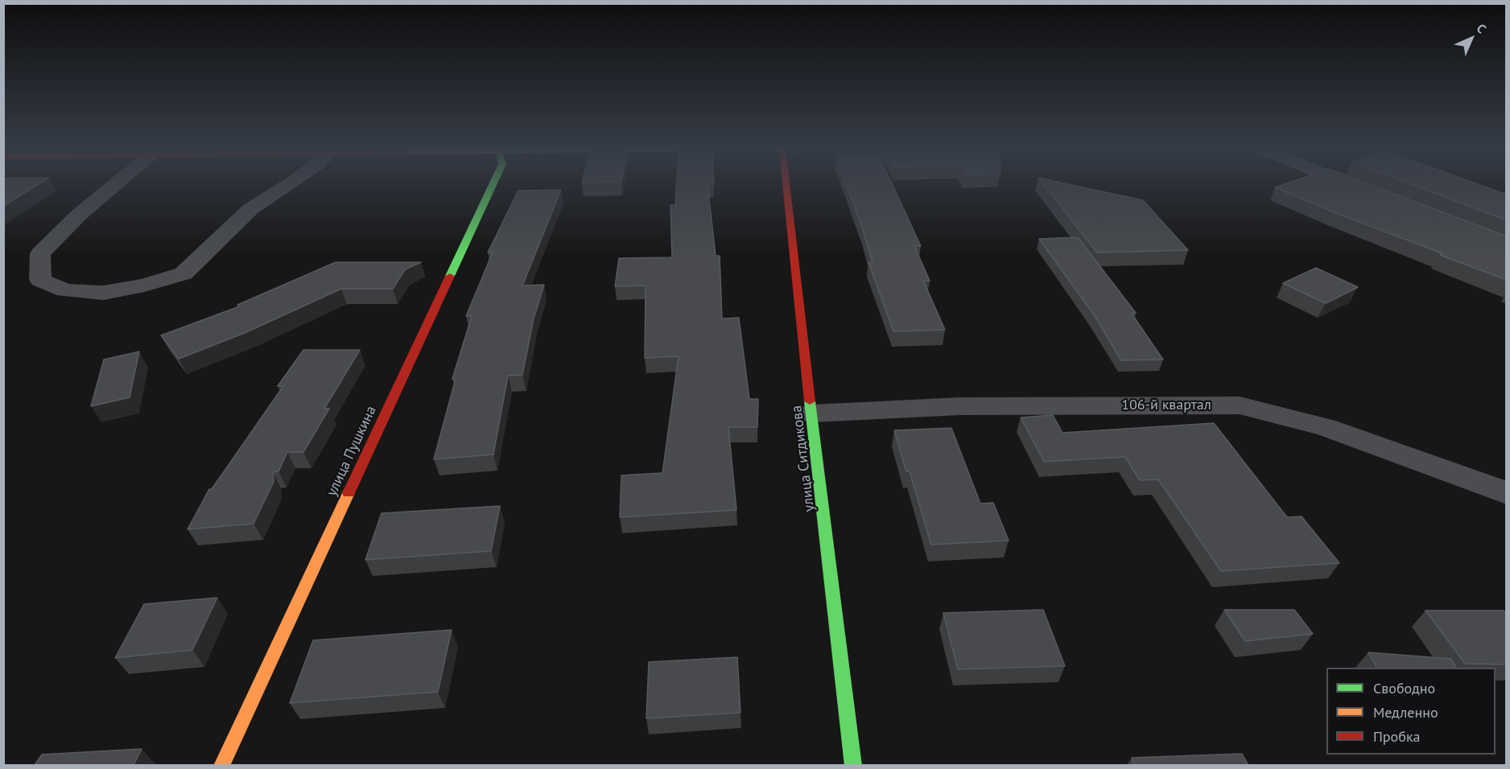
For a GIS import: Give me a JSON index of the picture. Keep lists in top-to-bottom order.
{
  "streets": {
    "street": ["106-й квартал", "улица Пушкина", "улица Ситдикова"]
  },
  "crossings": [
    ["106-й квартал", "улица Ситдикова"]
  ],
  "legend": ["Свободно", "Медленно", "Пробка"],
  "north": "top right"
}
